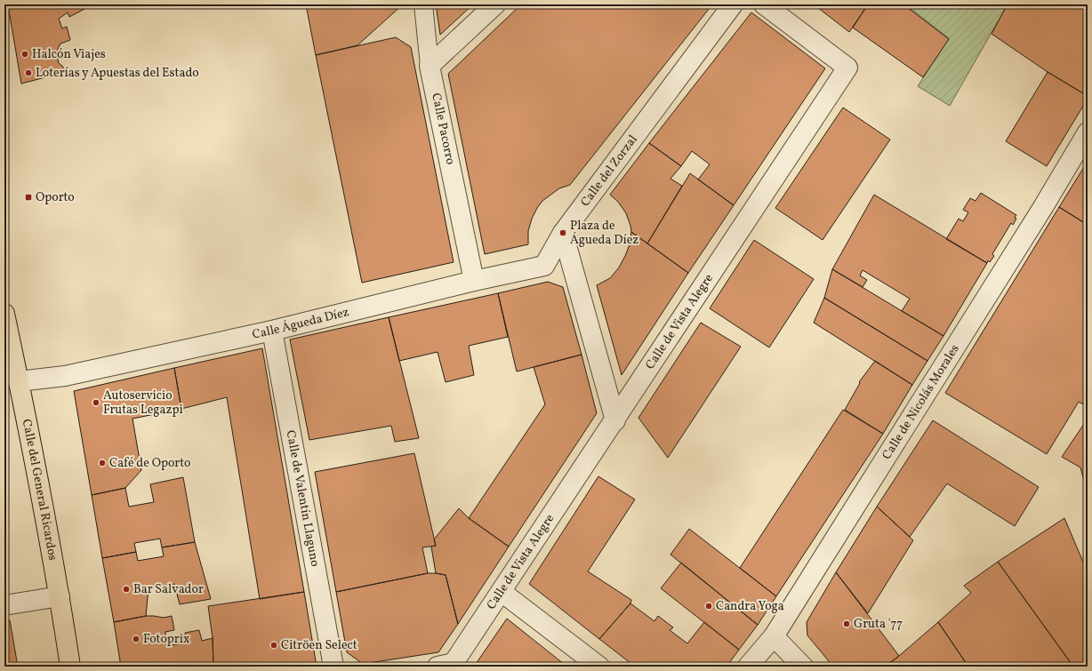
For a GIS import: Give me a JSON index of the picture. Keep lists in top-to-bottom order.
{
  "streets": {
    "main road": ["Calle del General Ricardos"],
    "street": [
      "Calle Pacorro",
      "Calle del Zorzal",
      "Calle de Vista Alegre",
      "Calle Águeda Díez",
      "Calle de Nicolás Morales",
      "Calle de Valentín Llaguno"
    ]
  },
  "crossings": [
    ["Calle Pacorro", "Calle Águeda Díez"],
    ["Calle del Zorzal", "Calle Águeda Díez"],
    ["Calle Águeda Díez", "Calle del General Ricardos"],
    ["Calle Águeda Díez", "Calle de Valentín Llaguno"]
  ],
  "places": {
    "other": [
      "Halcón Viajes",
      "Loterías y Apuestas del Estado",
      "Plaza de Águeda Díez",
      "Autoservicio Frutas Legazpi",
      "Café de Oporto",
      "Bar Salvador",
      "Candra Yoga",
      "Gruta '77",
      "Fotoprix",
      "Citröen Select"
    ],
    "transit": ["Oporto"]
  }
}
